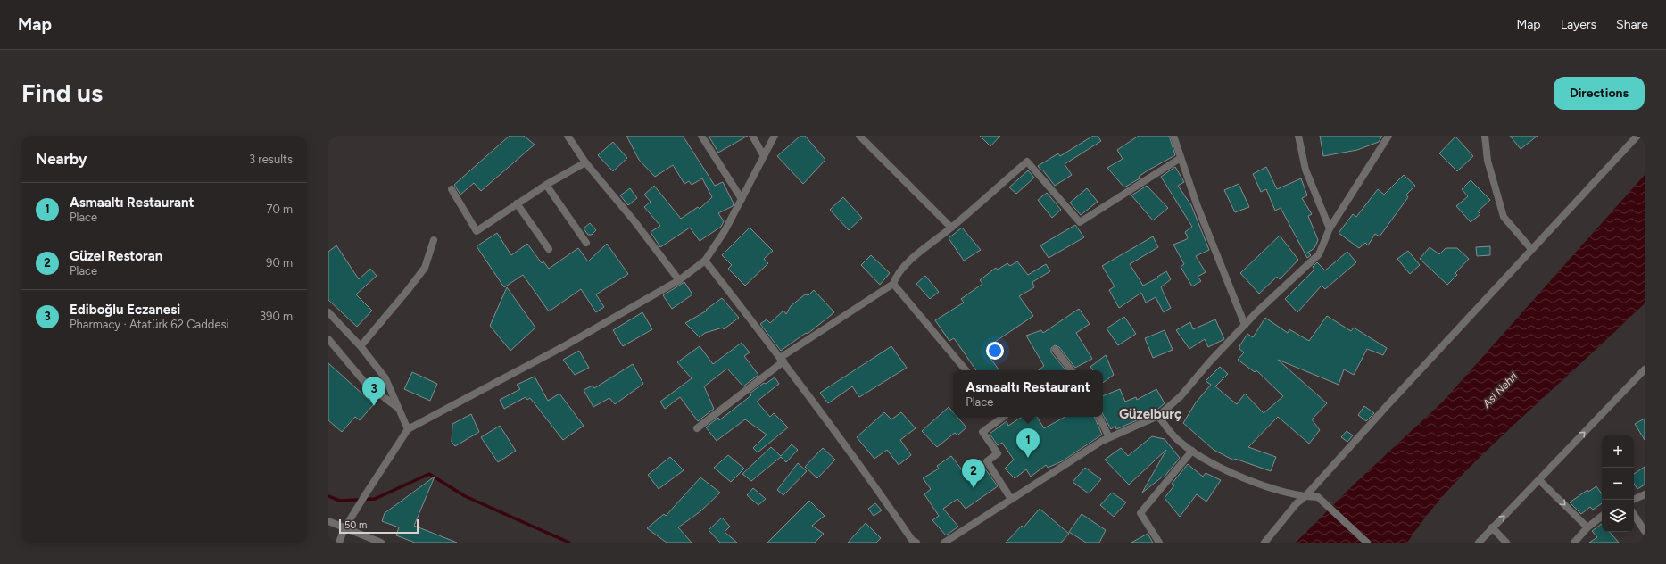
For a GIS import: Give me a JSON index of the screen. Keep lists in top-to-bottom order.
{
  "districts": ["Güzelburç"],
  "water": ["Asi Nehri"],
  "scale_bar": "50 m",
  "page": {
    "header": "Map",
    "nav": ["Map", "Layers", "Share"],
    "buttons": "Directions",
    "title": "Find us",
    "heading": ["Nearby", "3 results"],
    "list": [
      {
        "mark": "1",
        "name": "Asmaaltı Restaurant",
        "note": "Place",
        "value": "70 m"
      },
      {
        "mark": "2",
        "name": "Güzel Restoran",
        "note": "Place",
        "value": "90 m"
      },
      {
        "mark": "3",
        "name": "Ediboğlu Eczanesi",
        "note": "Pharmacy · Atatürk 62 Caddesi",
        "value": "390 m"
      }
    ],
    "popup": ["Asmaaltı Restaurant", "Place"],
    "pins": ["3", "1", "2"],
    "map_buttons": ["+", "−"],
    "scale": "50 m"
  }
}
